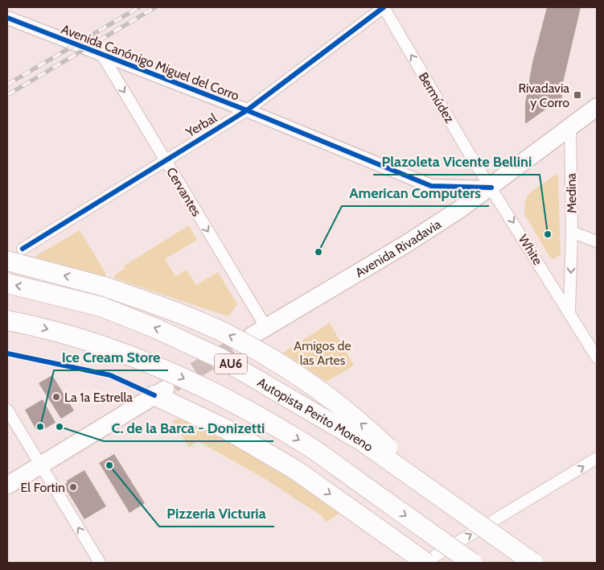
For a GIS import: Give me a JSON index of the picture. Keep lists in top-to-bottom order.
{
  "streets": {
    "highway": ["AU6", "Autopista Perito Moreno"],
    "main road": ["Avenida Rivadavia"],
    "street": [
      "Avenida Canónigo Miguel del Corro",
      "Bermúdez",
      "Yerbal",
      "Cervantes",
      "Medina",
      "White"
    ]
  },
  "crossings": [
    ["Avenida Canónigo Miguel del Corro", "Bermúdez"],
    ["Avenida Canónigo Miguel del Corro", "Yerbal"],
    ["Avenida Canónigo Miguel del Corro", "Cervantes"],
    ["Avenida Canónigo Miguel del Corro", "Avenida Rivadavia"],
    ["Avenida Canónigo Miguel del Corro", "White"],
    ["Bermúdez", "Yerbal"],
    ["Bermúdez", "Avenida Rivadavia"],
    ["Bermúdez", "White"],
    ["Yerbal", "Cervantes"],
    ["Cervantes", "Avenida Rivadavia"],
    ["Medina", "Avenida Rivadavia"],
    ["Avenida Rivadavia", "White"]
  ],
  "one_way": ["Bermúdez", "Cervantes", "White"],
  "parks": ["Amigos de las Artes"],
  "places": {
    "transit": ["Rivadavia y Corro"],
    "other": [
      "Plazoleta Vicente Bellini",
      "American Computers",
      "La 1a Estrella",
      "Ice Cream Store",
      "C. de la Barca - Donizetti",
      "Pizzeria Victuria",
      "El Fortin"
    ]
  }
}
